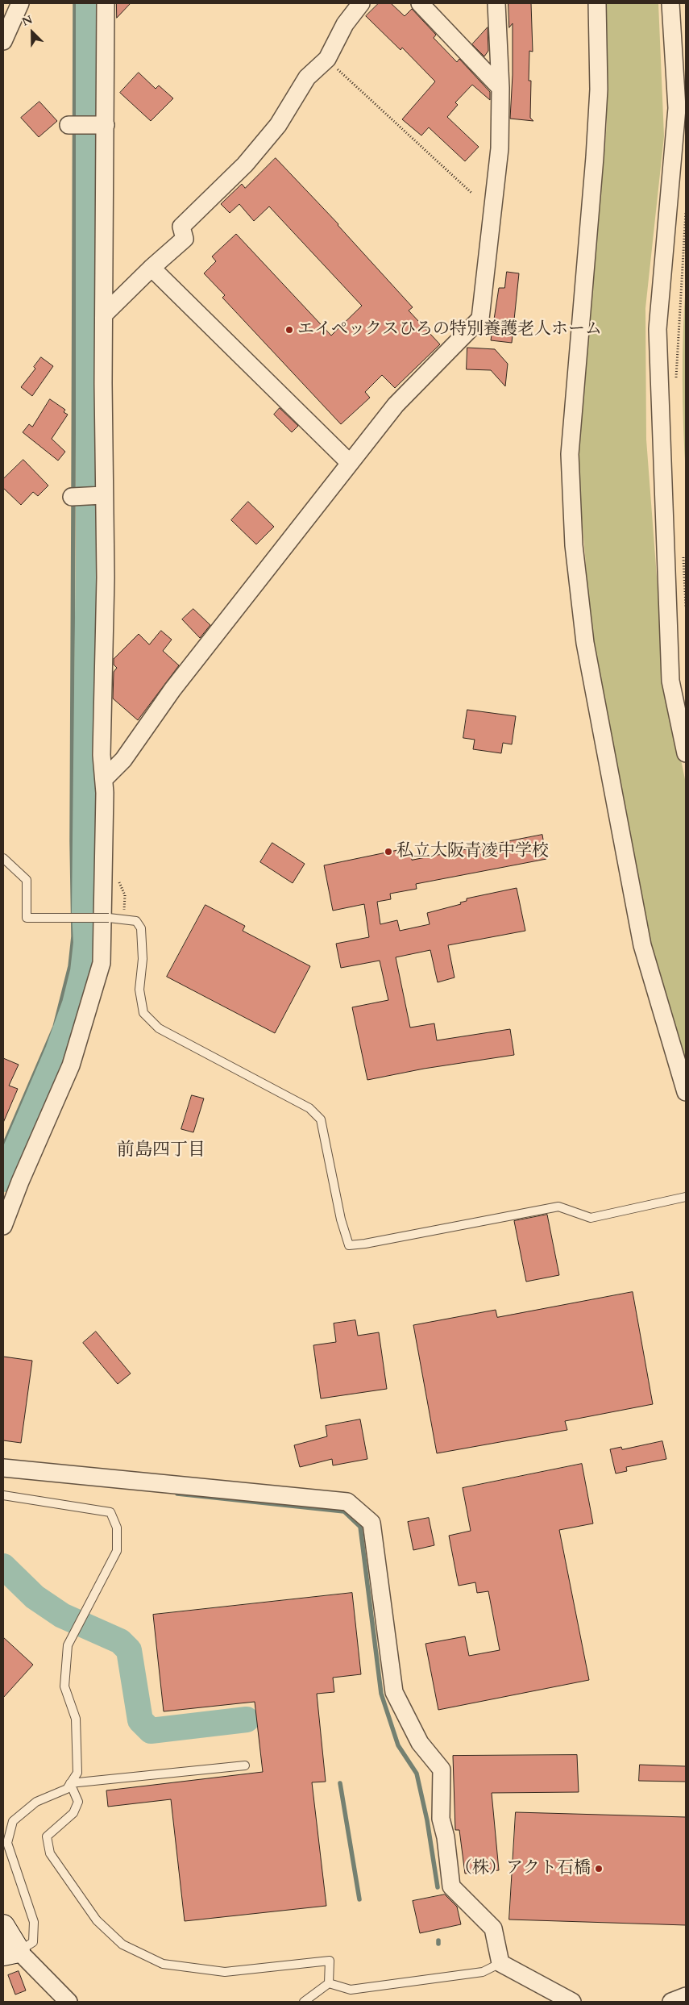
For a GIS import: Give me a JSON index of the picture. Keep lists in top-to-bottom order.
{
  "districts": ["前島四丁目"],
  "places": ["エイぺックスひろの特別養護老人ホーム", "私立大阪青凌中学校", "（株）アクト石橋"],
  "north": "top left"
}
